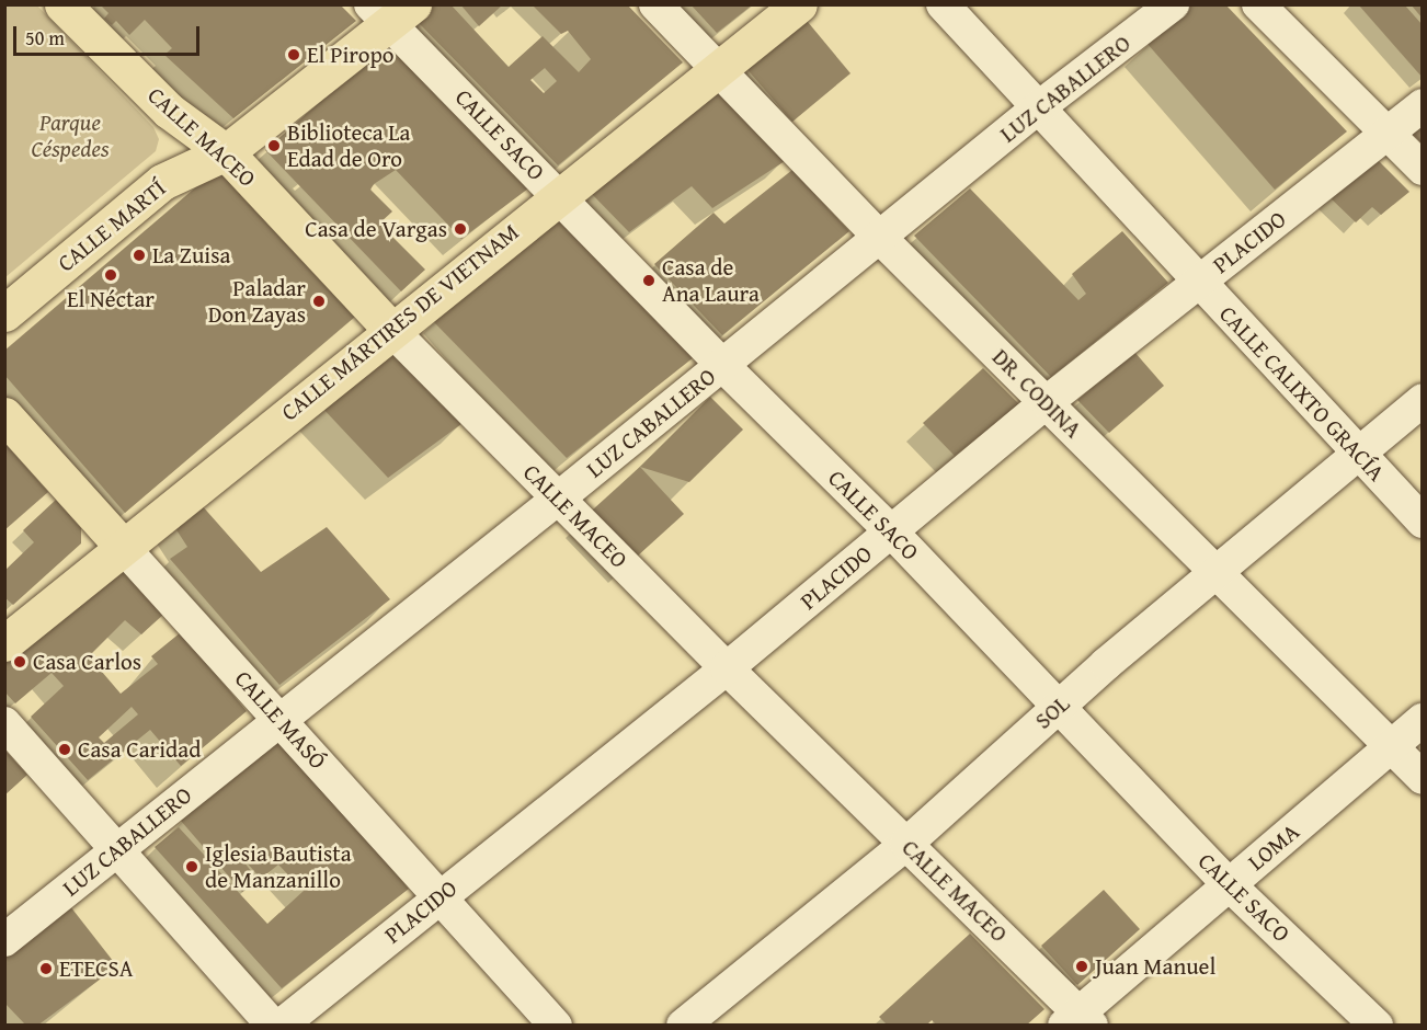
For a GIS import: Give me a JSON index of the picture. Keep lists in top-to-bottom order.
{
  "streets": {
    "main road": [
      "CALLE MACEO",
      "CALLE MARTÍ",
      "CALLE MÁRTIRES DE VIETNAM",
      "CALLE MASÓ"
    ],
    "street": [
      "LUZ CABALLERO",
      "CALLE SACO",
      "PLACIDO",
      "DR. CODINA",
      "CALLE CALIXTO GRACÍA",
      "SOL",
      "LOMA"
    ]
  },
  "crossings": [
    ["LUZ CABALLERO", "CALLE SACO"],
    ["LUZ CABALLERO", "CALLE MACEO"],
    ["LUZ CABALLERO", "DR. CODINA"],
    ["LUZ CABALLERO", "CALLE CALIXTO GRACÍA"],
    ["LUZ CABALLERO", "CALLE MASÓ"],
    ["CALLE SACO", "CALLE MARTÍ"],
    ["CALLE SACO", "PLACIDO"],
    ["CALLE SACO", "CALLE MÁRTIRES DE VIETNAM"],
    ["CALLE SACO", "SOL"],
    ["CALLE SACO", "LOMA"],
    ["CALLE MACEO", "CALLE MARTÍ"],
    ["CALLE MACEO", "PLACIDO"],
    ["CALLE MACEO", "CALLE MÁRTIRES DE VIETNAM"],
    ["CALLE MACEO", "SOL"],
    ["CALLE MACEO", "LOMA"],
    ["PLACIDO", "DR. CODINA"],
    ["PLACIDO", "CALLE CALIXTO GRACÍA"],
    ["PLACIDO", "CALLE MASÓ"],
    ["CALLE MÁRTIRES DE VIETNAM", "DR. CODINA"],
    ["CALLE MÁRTIRES DE VIETNAM", "CALLE MASÓ"],
    ["DR. CODINA", "SOL"],
    ["DR. CODINA", "LOMA"],
    ["CALLE CALIXTO GRACÍA", "SOL"]
  ],
  "parks": ["Parque Céspedes"],
  "places": [
    "El Piropo",
    "Biblioteca La Edad de Oro",
    "Casa de Vargas",
    "La Zuisa",
    "El Néctar",
    "Casa de Ana Laura",
    "Paladar Don Zayas",
    "Casa Carlos",
    "Casa Caridad",
    "Iglesia Bautista de Manzanillo",
    "Juan Manuel",
    "ETECSA"
  ],
  "scale_bar": "50 m"
}
